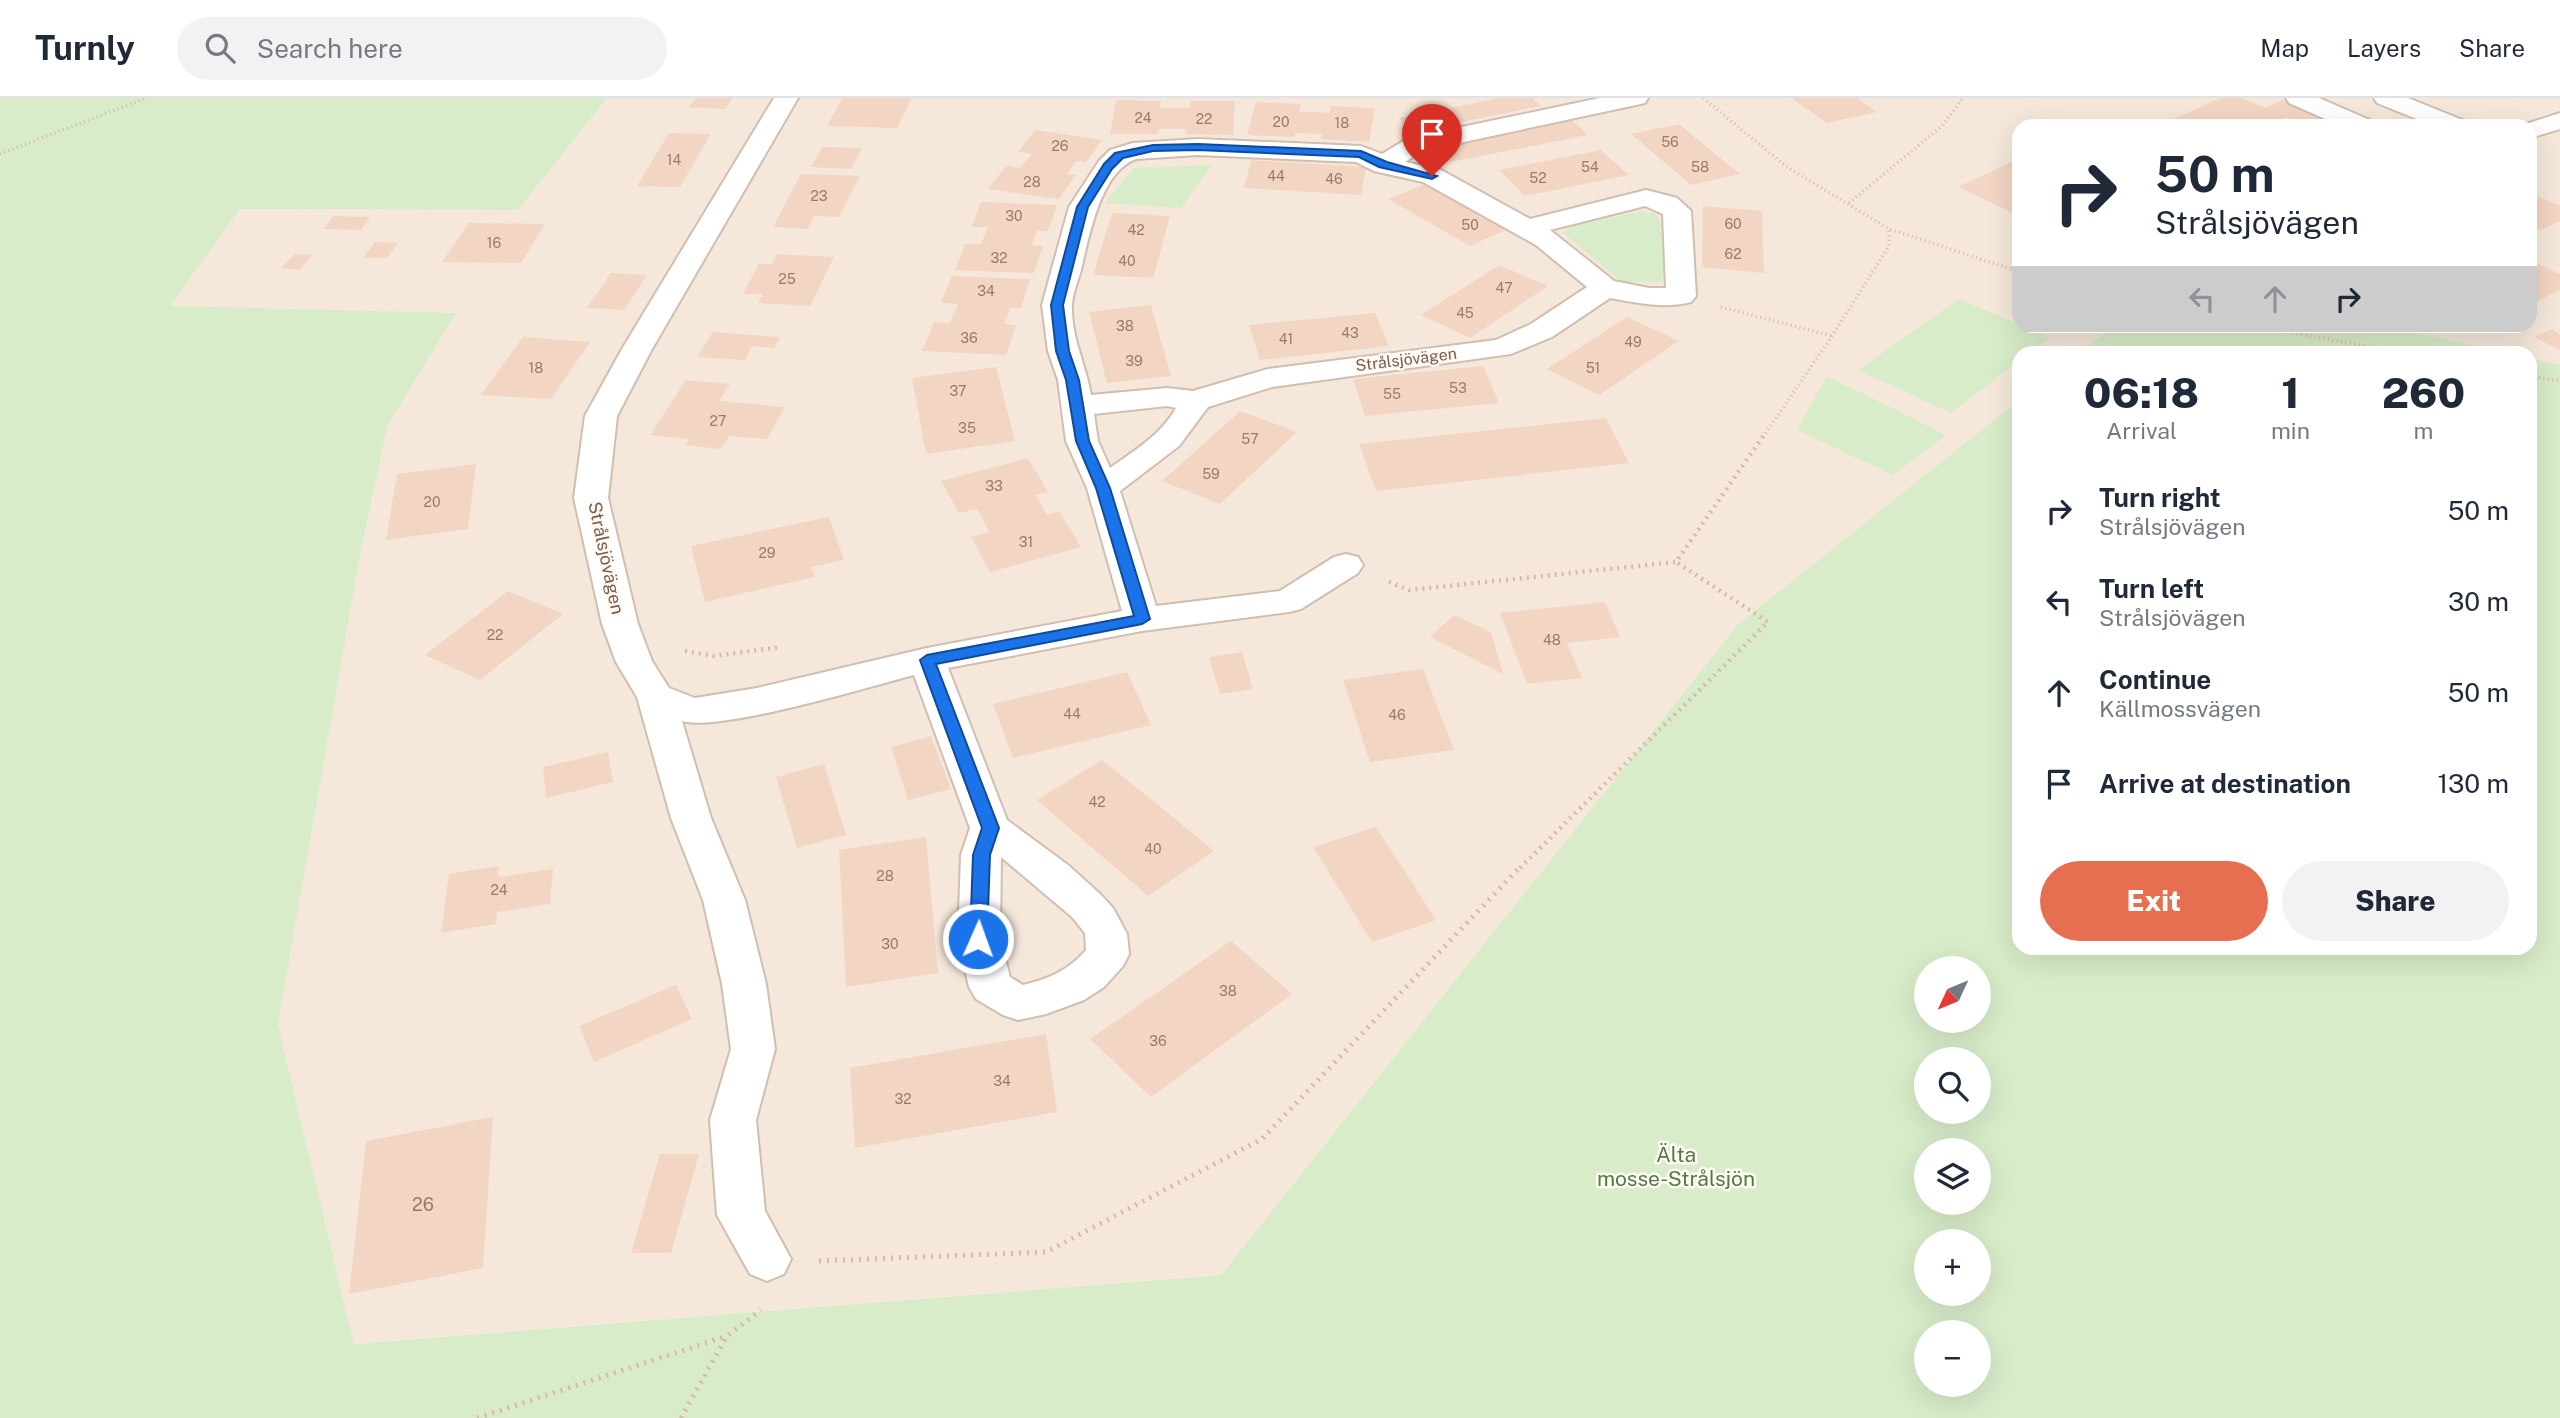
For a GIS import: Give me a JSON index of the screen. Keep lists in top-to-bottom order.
{
  "streets": {
    "street": ["Strålsjövägen"]
  },
  "parks": ["Älta mosse-Strålsjön"],
  "house_numbers": [
    "24",
    "22",
    "20",
    "18",
    "56",
    "26",
    "14",
    "54",
    "58",
    "44",
    "52",
    "46",
    "28",
    "23",
    "30",
    "60",
    "50",
    "42",
    "16",
    "62",
    "32",
    "40",
    "25",
    "47",
    "34",
    "45",
    "38",
    "43",
    "36",
    "41",
    "49",
    "39",
    "18",
    "51",
    "53",
    "37",
    "55",
    "27",
    "35",
    "57",
    "59",
    "33",
    "20",
    "31",
    "29",
    "22",
    "48",
    "44",
    "46",
    "42",
    "40",
    "28",
    "24",
    "30",
    "38",
    "36",
    "34",
    "32",
    "26"
  ],
  "north": "bottom left",
  "page": {
    "header": "Turnly",
    "search": "Search here",
    "nav": ["Map", "Layers", "Share"],
    "turn": ["50 m", "Strålsjövägen"],
    "eta": [
      "06:18",
      "Arrival",
      "1",
      "min",
      "260",
      "m"
    ],
    "list": [
      {
        "name": "Turn right",
        "note": "Strålsjövägen",
        "value": "50 m"
      },
      {
        "name": "Turn left",
        "note": "Strålsjövägen",
        "value": "30 m"
      },
      {
        "name": "Continue",
        "note": "Källmossvägen",
        "value": "50 m"
      },
      {
        "name": "Arrive at destination",
        "value": "130 m"
      }
    ],
    "buttons": ["Exit", "Share"],
    "map_buttons": ["+", "−"]
  }
}
